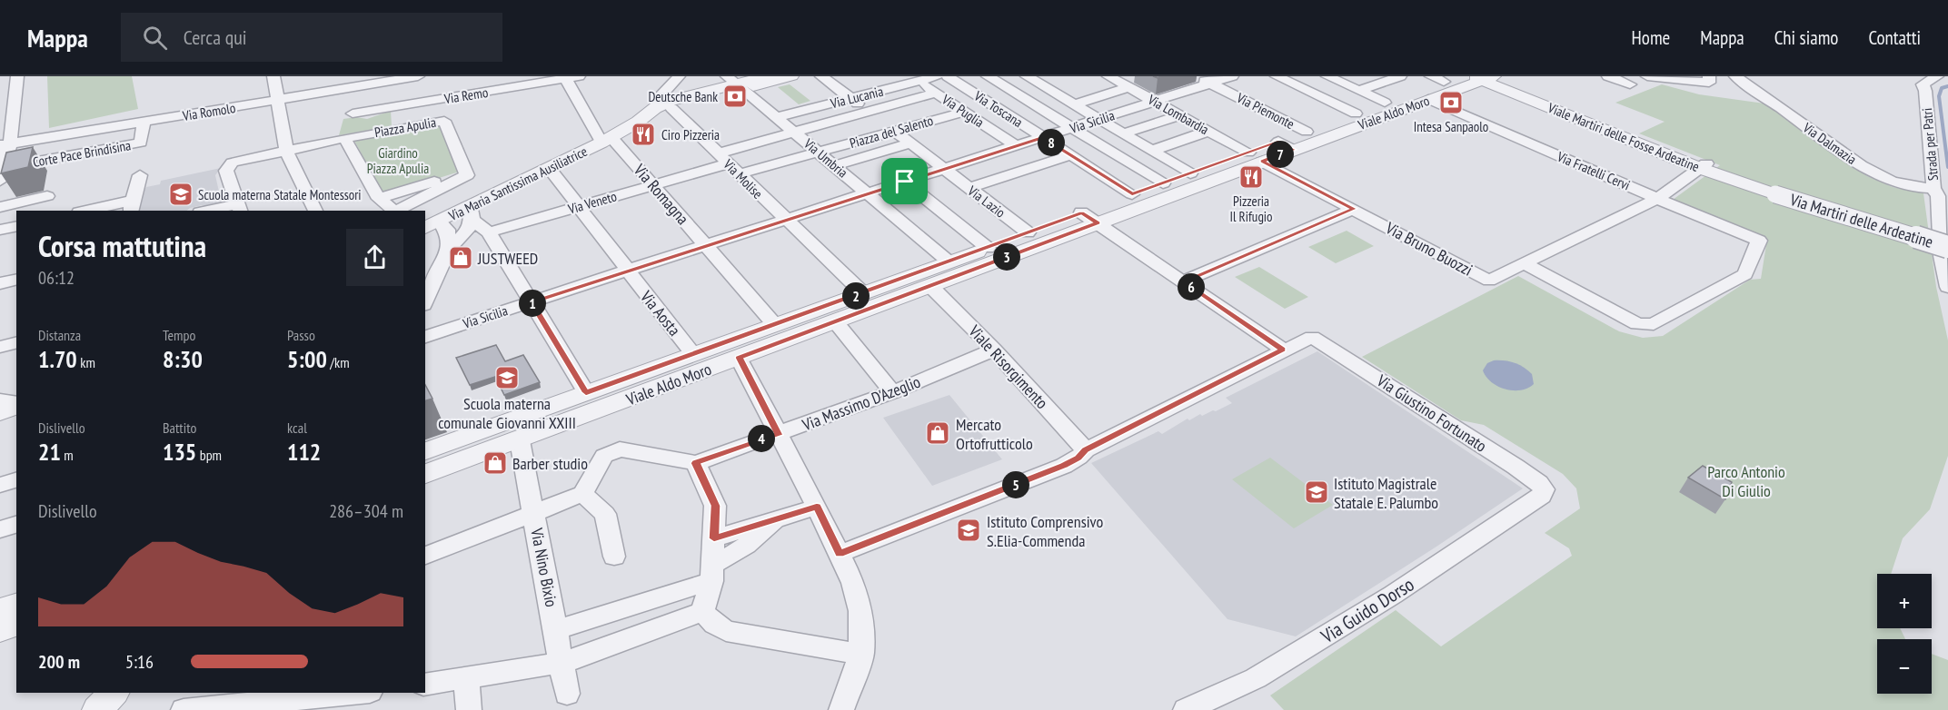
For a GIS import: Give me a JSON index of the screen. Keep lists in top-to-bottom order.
{
  "streets": {
    "street": [
      "Via Remo",
      "Via Lucania",
      "Via Toscana",
      "Via Puglia",
      "Via Piemonte",
      "Via Romolo",
      "Viale Aldo Moro",
      "Via Lombardia",
      "Via Sicilia",
      "Piazza Apulia",
      "Piazza del Salento",
      "Viale Martiri delle Fosse Ardeatine",
      "Via Dalmazia",
      "Strada per Patri",
      "Corte Pace Brindisina",
      "Via Umbria",
      "Via Fratelli Cervi",
      "Via Molise",
      "Via Maria Santissima Ausiliatrice",
      "Via Romagna",
      "Via Lazio",
      "Via Veneto",
      "Via Martiri delle Ardeatine",
      "Via Bruno Buozzi",
      "Via Aosta",
      "Viale Risorgimento",
      "Via Massimo D'Azeglio",
      "Via Giustino Fortunato",
      "Via Nino Bixio",
      "Via Guido Dorso"
    ]
  },
  "crossings": [
    ["Via Remo", "Via Romagna"],
    ["Via Lucania", "Via Puglia"],
    ["Via Lucania", "Via Umbria"],
    ["Via Toscana", "Viale Aldo Moro"],
    ["Via Toscana", "Via Sicilia"],
    ["Via Puglia", "Via Sicilia"],
    ["Via Puglia", "Piazza del Salento"],
    ["Via Piemonte", "Viale Aldo Moro"],
    ["Via Piemonte", "Via Sicilia"],
    ["Via Romolo", "Corte Pace Brindisina"],
    ["Viale Aldo Moro", "Via Lombardia"],
    ["Viale Aldo Moro", "Viale Martiri delle Fosse Ardeatine"],
    ["Viale Aldo Moro", "Via Umbria"],
    ["Viale Aldo Moro", "Via Fratelli Cervi"],
    ["Viale Aldo Moro", "Via Molise"],
    ["Viale Aldo Moro", "Via Romagna"],
    ["Viale Aldo Moro", "Via Lazio"],
    ["Viale Aldo Moro", "Via Bruno Buozzi"],
    ["Viale Aldo Moro", "Via Aosta"],
    ["Viale Aldo Moro", "Viale Risorgimento"],
    ["Viale Aldo Moro", "Via Nino Bixio"],
    ["Via Lombardia", "Via Sicilia"],
    ["Via Lombardia", "Via Bruno Buozzi"],
    ["Via Sicilia", "Via Umbria"],
    ["Via Sicilia", "Via Molise"],
    ["Via Sicilia", "Via Romagna"],
    ["Via Sicilia", "Via Lazio"],
    ["Via Sicilia", "Via Aosta"],
    ["Piazza del Salento", "Via Umbria"],
    ["Piazza del Salento", "Via Molise"],
    ["Piazza del Salento", "Via Lazio"],
    ["Piazza del Salento", "Via Veneto"],
    ["Viale Martiri delle Fosse Ardeatine", "Via Martiri delle Ardeatine"],
    ["Viale Martiri delle Fosse Ardeatine", "Via Bruno Buozzi"],
    ["Via Dalmazia", "Strada per Patri"],
    ["Via Fratelli Cervi", "Via Bruno Buozzi"],
    ["Via Molise", "Via Veneto"],
    ["Via Maria Santissima Ausiliatrice", "Via Romagna"],
    ["Via Maria Santissima Ausiliatrice", "Via Aosta"],
    ["Via Romagna", "Via Veneto"],
    ["Via Veneto", "Via Aosta"],
    ["Viale Risorgimento", "Via Massimo D'Azeglio"],
    ["Via Giustino Fortunato", "Via Guido Dorso"]
  ],
  "parks": ["Giardino Piazza Apulia", "Parco Antonio Di Giulio"],
  "places": {
    "bank": ["Deutsche Bank", "Intesa Sanpaolo"],
    "restaurant": ["Ciro Pizzeria", "Pizzeria Il Rifugio"],
    "school or university": [
      "Scuola materna Statale Montessori",
      "Scuola materna comunale Giovanni XXIII",
      "Istituto Magistrale Statale E. Palumbo",
      "Istituto Comprensivo S.Elia-Commenda"
    ],
    "shop": ["JUSTWEED", "Mercato Ortofrutticolo", "Barber studio"]
  },
  "page": {
    "header": "Mappa",
    "search": "Cerca qui",
    "nav": [
      "Home",
      "Mappa",
      "Chi siamo",
      "Contatti"
    ],
    "pins": [
      "8",
      "7",
      "3",
      "6",
      "2",
      "1",
      "4",
      "5"
    ],
    "heading": ["Corsa mattutina", "06:12"],
    "stats": [
      ["Distanza", "1.70 km"],
      ["Tempo", "8:30"],
      ["Passo", "5:00 /km"],
      ["Dislivello", "21 m"],
      ["Battito", "135 bpm"],
      ["kcal", "112"]
    ],
    "chart": ["Dislivello", "286–304 m"],
    "map_buttons": ["+", "−"],
    "list": [
      {
        "name": "200 m",
        "note": "5:16"
      }
    ]
  }
}
